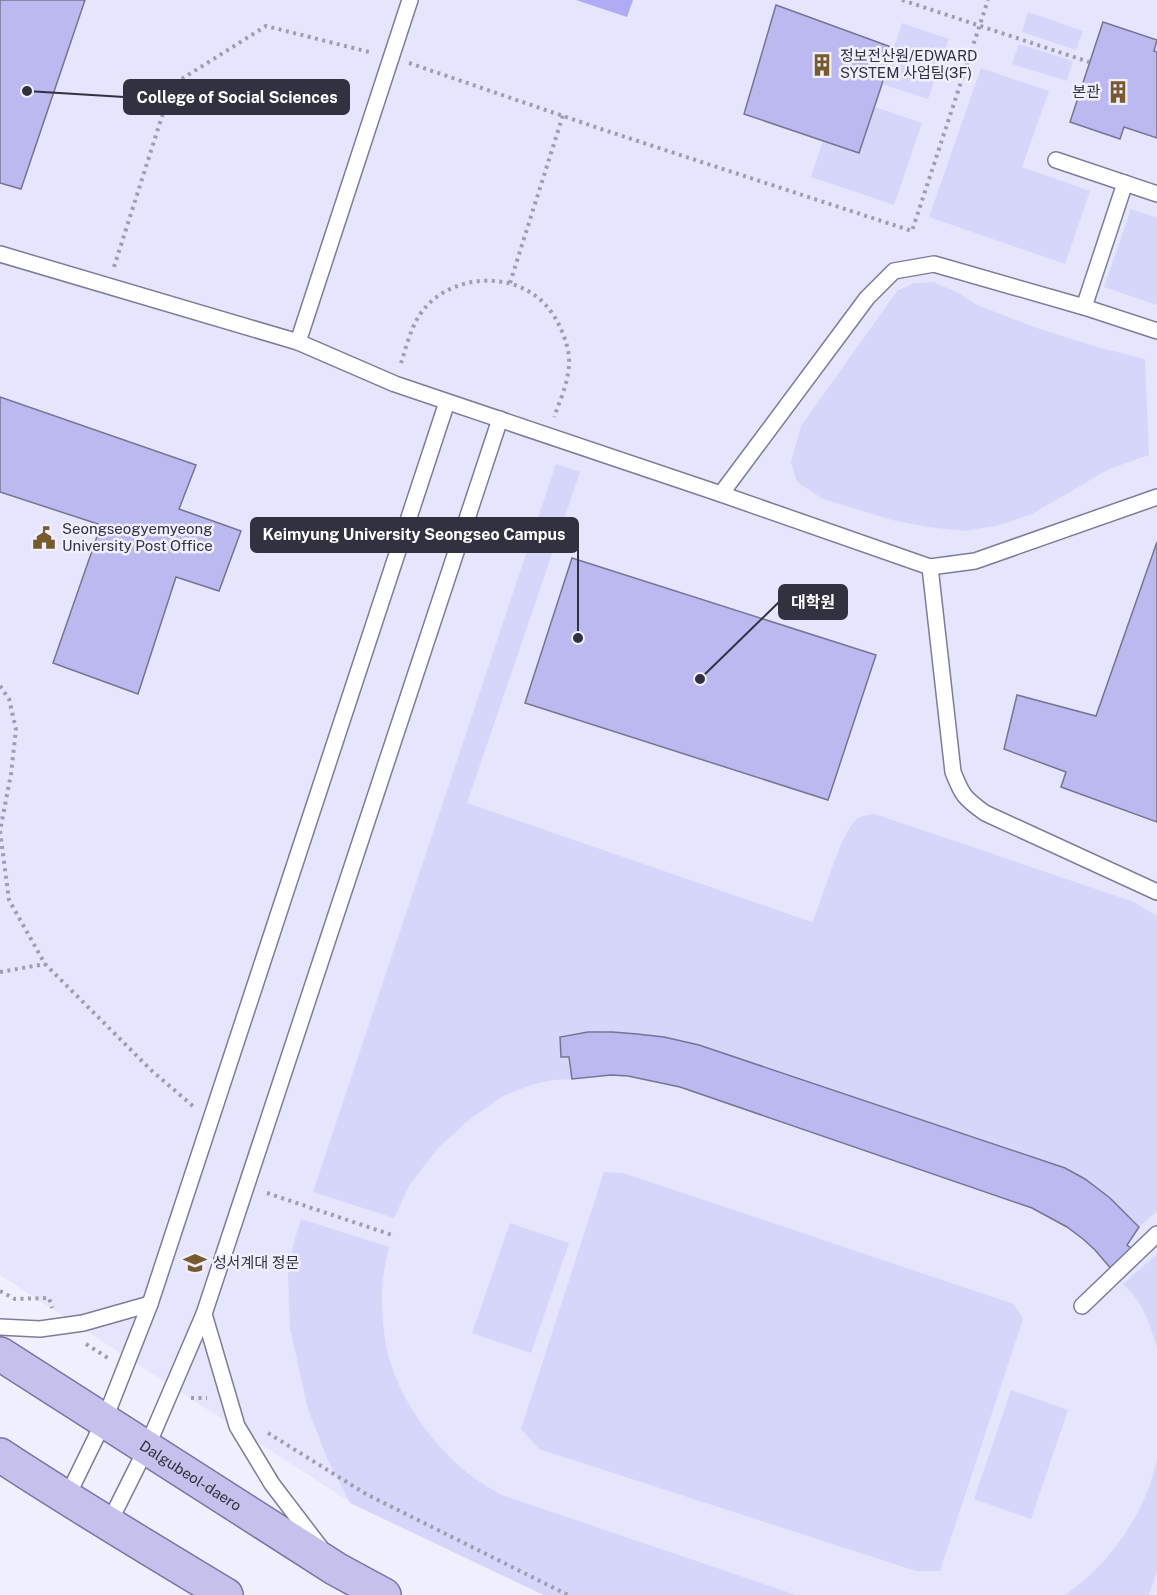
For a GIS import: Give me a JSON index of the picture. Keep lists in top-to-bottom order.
{
  "streets": {
    "main road": ["Dalgubeol-daero"]
  },
  "places": {
    "building": ["정보전산원/EDWARD SYSTEM 사업팀(3F)", "본관"],
    "other": ["College of Social Sciences", "Keimyung University Seongseo Campus", "대학원"],
    "public building": ["Seongseogyemyeong University Post Office"],
    "school or university": ["성서계대 정문"]
  }
}
